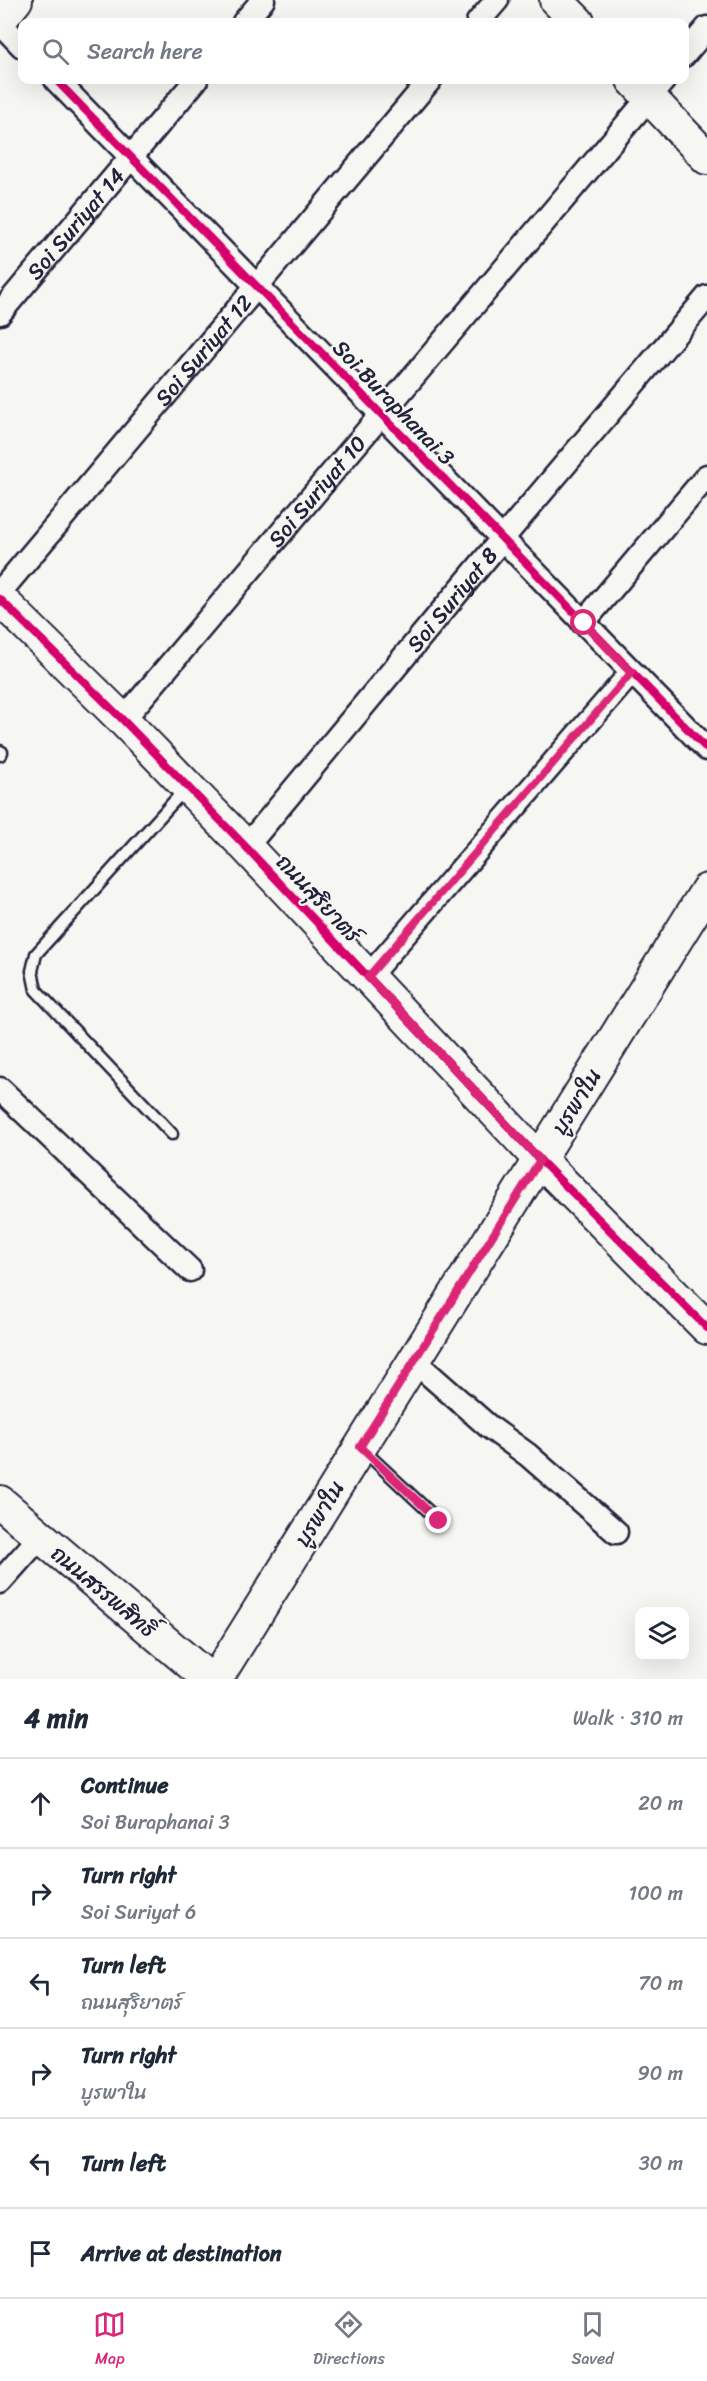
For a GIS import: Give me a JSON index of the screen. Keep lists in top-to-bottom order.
{
  "streets": {
    "main road": ["ถนนสุริยาตร์", "บูรพาใน", "ถนนสรรพสิทธิ์"],
    "street": [
      "Soi Suriyat 14",
      "Soi Suriyat 12",
      "Soi Buraphanai 3",
      "Soi Suriyat 10",
      "Soi Suriyat 8"
    ]
  },
  "crossings": [
    ["Soi Suriyat 14", "Soi Buraphanai 3"],
    ["Soi Suriyat 12", "Soi Buraphanai 3"],
    ["Soi Buraphanai 3", "Soi Suriyat 10"],
    ["Soi Buraphanai 3", "Soi Suriyat 8"],
    ["Soi Suriyat 10", "ถนนสุริยาตร์"],
    ["Soi Suriyat 8", "ถนนสุริยาตร์"],
    ["ถนนสุริยาตร์", "บูรพาใน"]
  ],
  "page": {
    "search": "Search here",
    "heading": ["4 min", "Walk · 310 m"],
    "list": [
      ["Continue", "Soi Buraphanai 3", "20 m"],
      ["Turn right", "Soi Suriyat 6", "100 m"],
      ["Turn left", "ถนนสุริยาตร์", "70 m"],
      ["Turn right", "บูรพาใน", "90 m"],
      ["Turn left", "30 m"],
      "Arrive at destination"
    ],
    "nav": ["Map", "Directions", "Saved"]
  }
}
